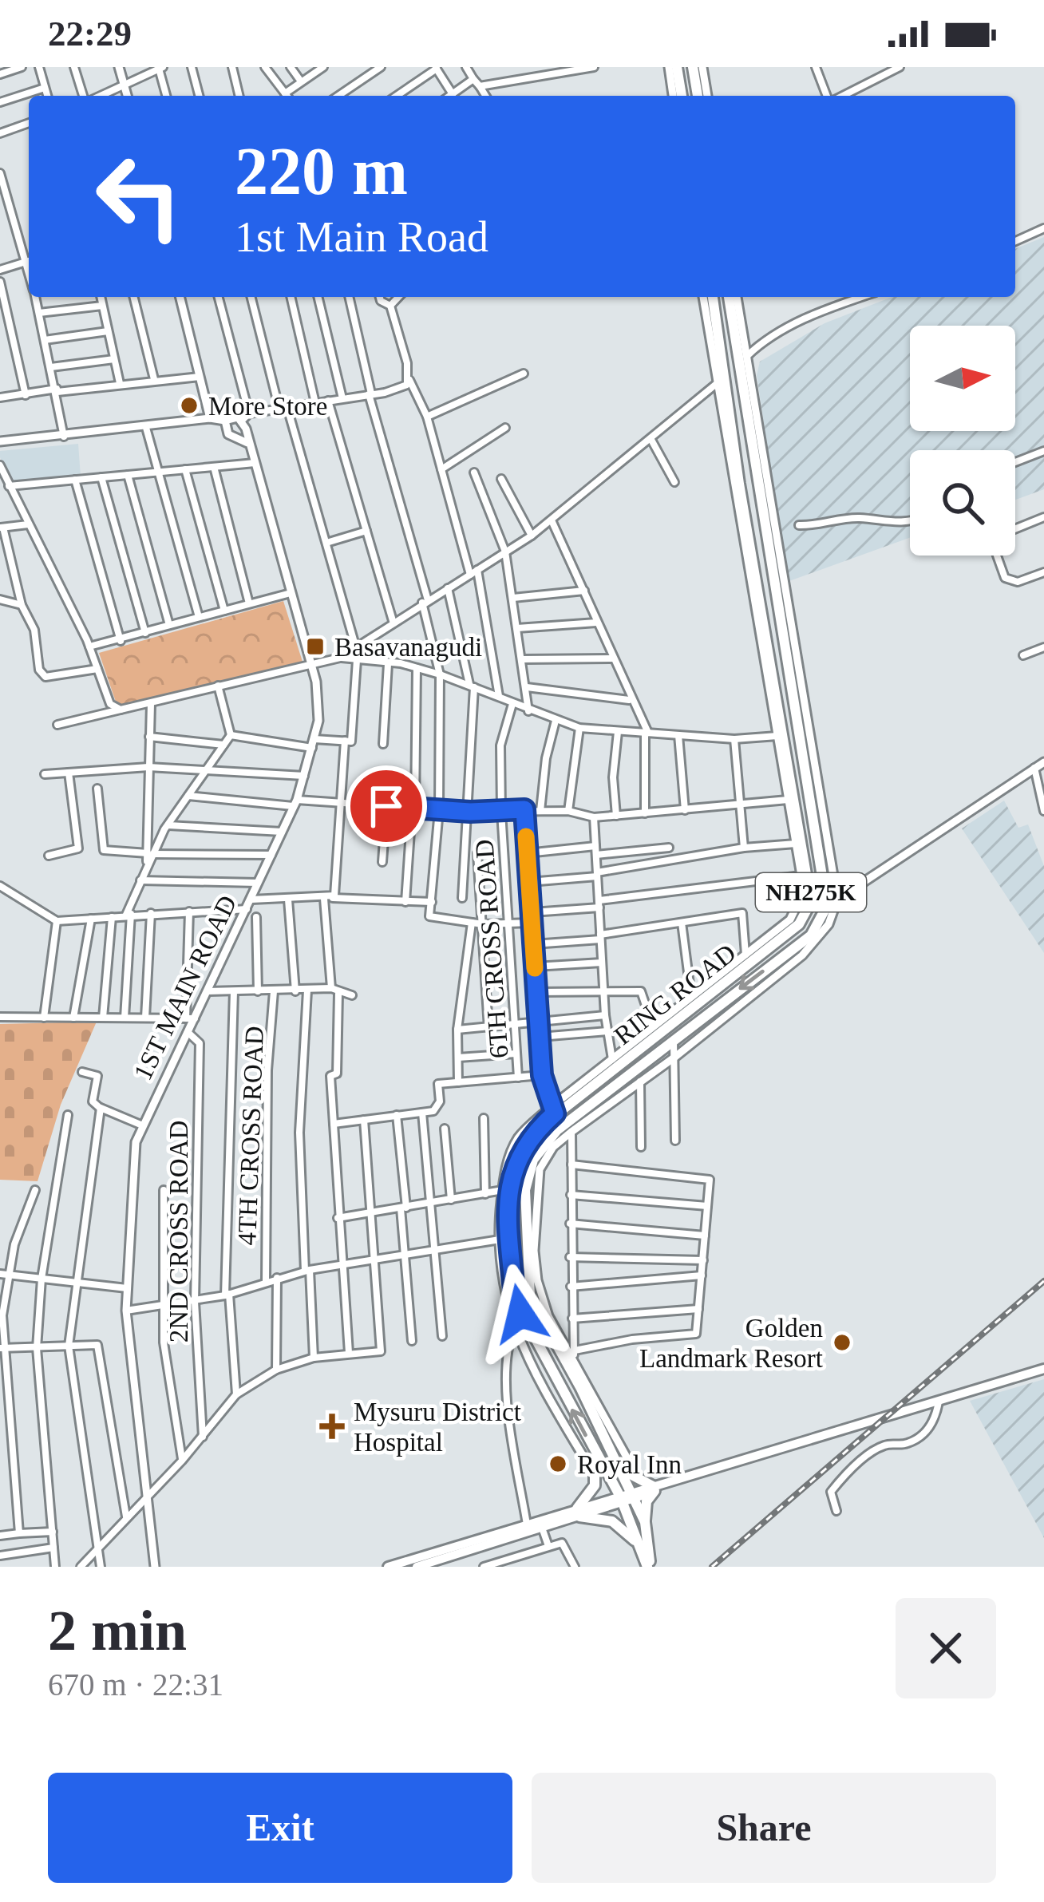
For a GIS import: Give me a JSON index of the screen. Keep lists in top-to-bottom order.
{
  "streets": {
    "highway": ["NH275K", "RING ROAD"],
    "street": [
      "6TH CROSS ROAD",
      "1ST MAIN ROAD",
      "4TH CROSS ROAD",
      "2ND CROSS ROAD"
    ]
  },
  "crossings": [
    ["NH275K", "RING ROAD"],
    ["1ST MAIN ROAD", "2ND CROSS ROAD"]
  ],
  "places": {
    "other": ["More Store", "Golden Landmark Resort", "Royal Inn"],
    "transit": ["Basavanagudi"],
    "health": ["Mysuru District Hospital"]
  },
  "north": "right",
  "page": {
    "status": "22:29",
    "turn": ["220 m", "1st Main Road"],
    "heading": ["2 min", "670 m · 22:31"],
    "buttons": ["Exit", "Share"]
  }
}
